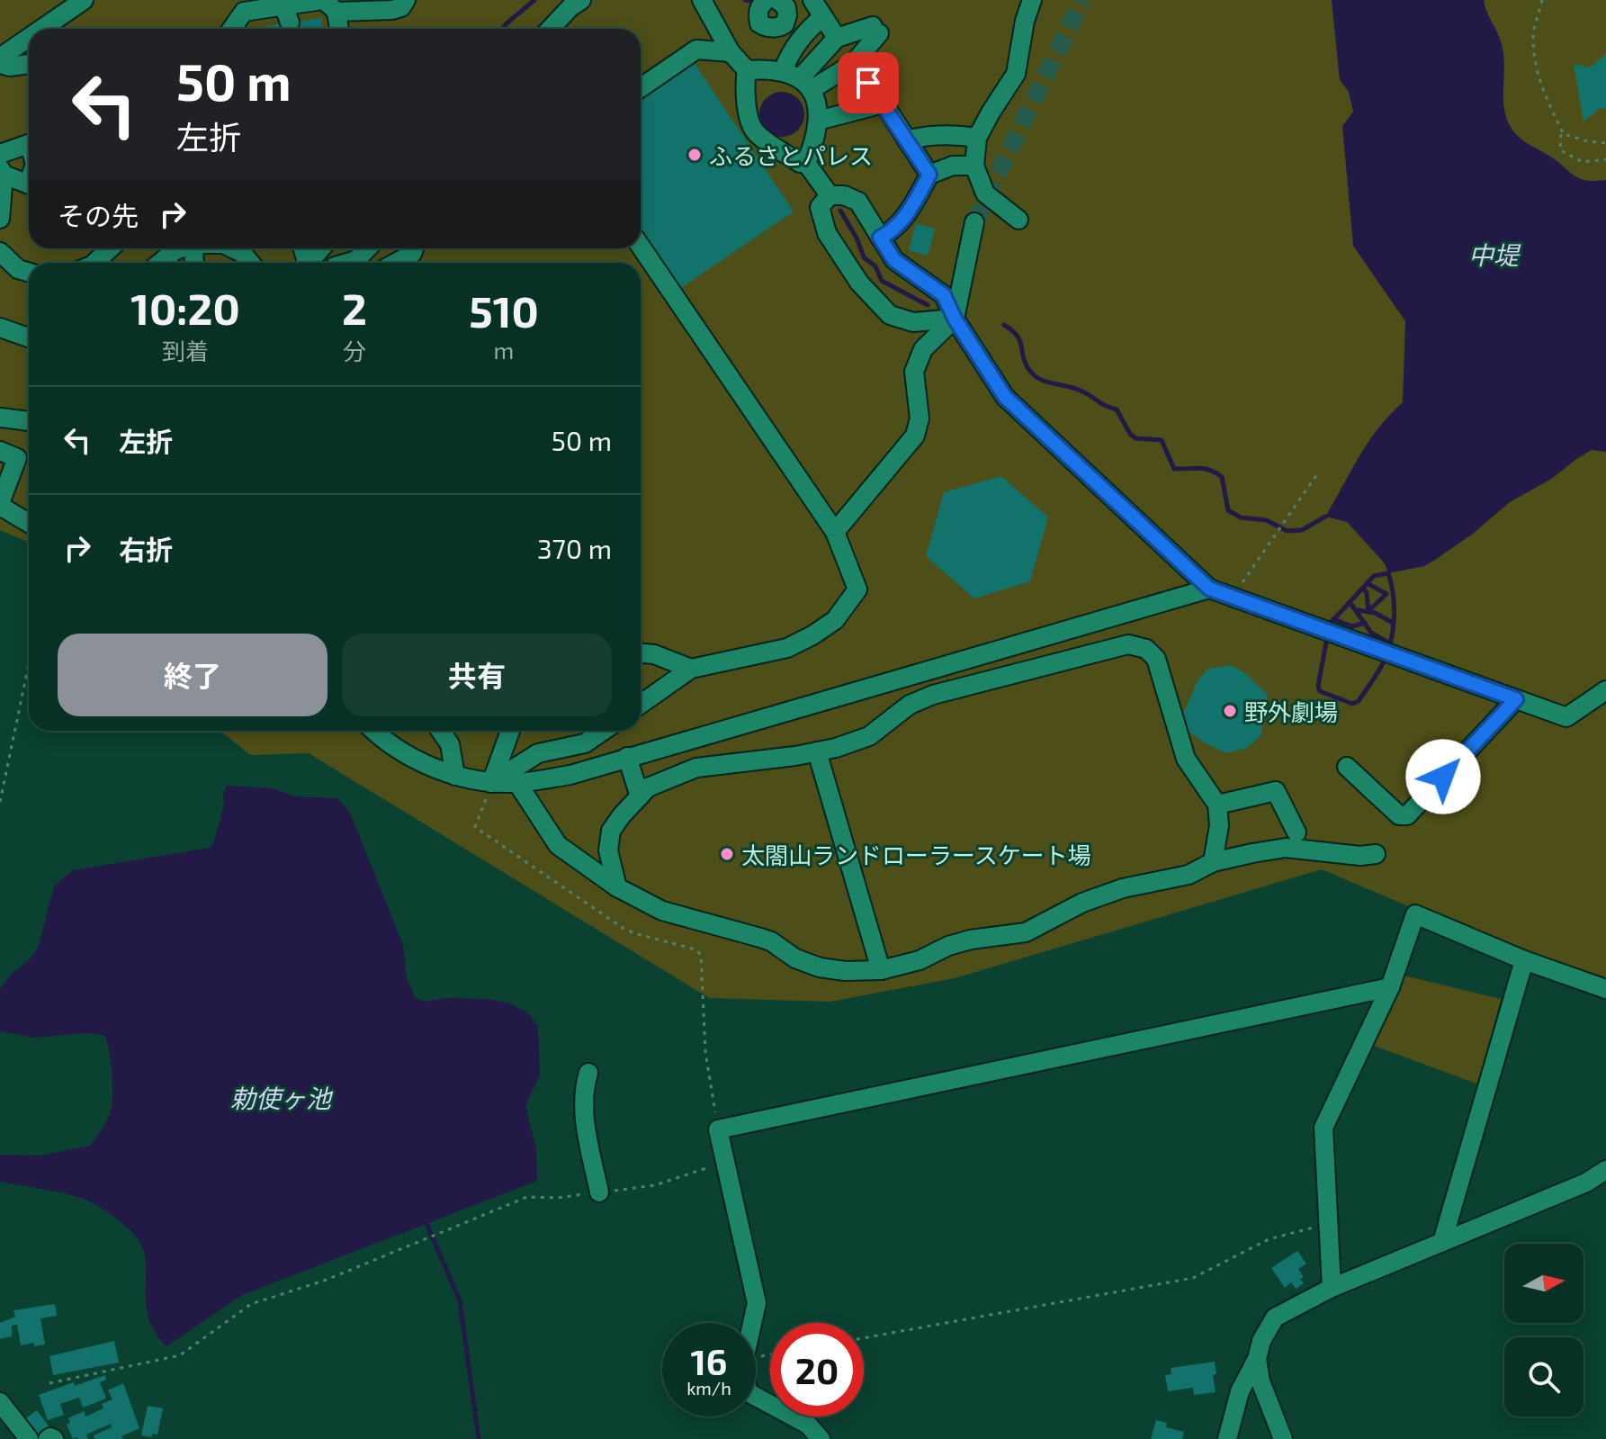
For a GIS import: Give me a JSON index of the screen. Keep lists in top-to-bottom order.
{
  "water": ["中堤", "勅使ヶ池"],
  "places": ["ふるさとパレス", "野外劇場", "太閤山ランドローラースケート場"],
  "north": "right",
  "page": {
    "turn": ["50 m", "左折"],
    "then": "その先",
    "eta": [
      "10:20",
      "到着",
      "2",
      "分",
      "510",
      "m"
    ],
    "list": [
      {
        "name": "左折",
        "value": "50 m"
      },
      {
        "name": "右折",
        "value": "370 m"
      }
    ],
    "buttons": ["終了", "共有"],
    "speed": "16 km/h",
    "limit": "20"
  }
}
